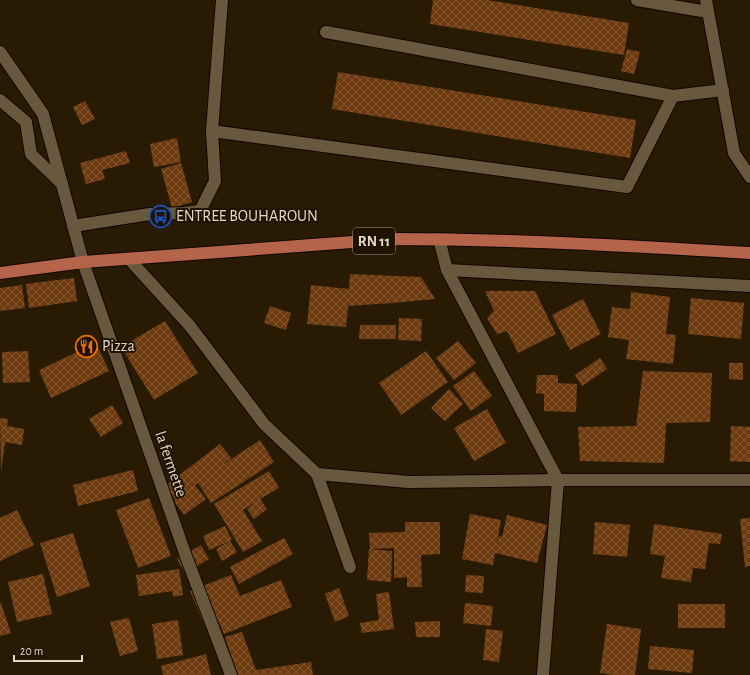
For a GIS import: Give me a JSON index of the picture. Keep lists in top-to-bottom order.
{
  "streets": {
    "main road": ["RN 11"],
    "street": ["la fermette"]
  },
  "crossings": [
    ["RN 11", "la fermette"]
  ],
  "places": {
    "bus stop": ["ENTREE BOUHAROUN"],
    "restaurant": ["Pizza"]
  },
  "scale_bar": "20 m"
}
